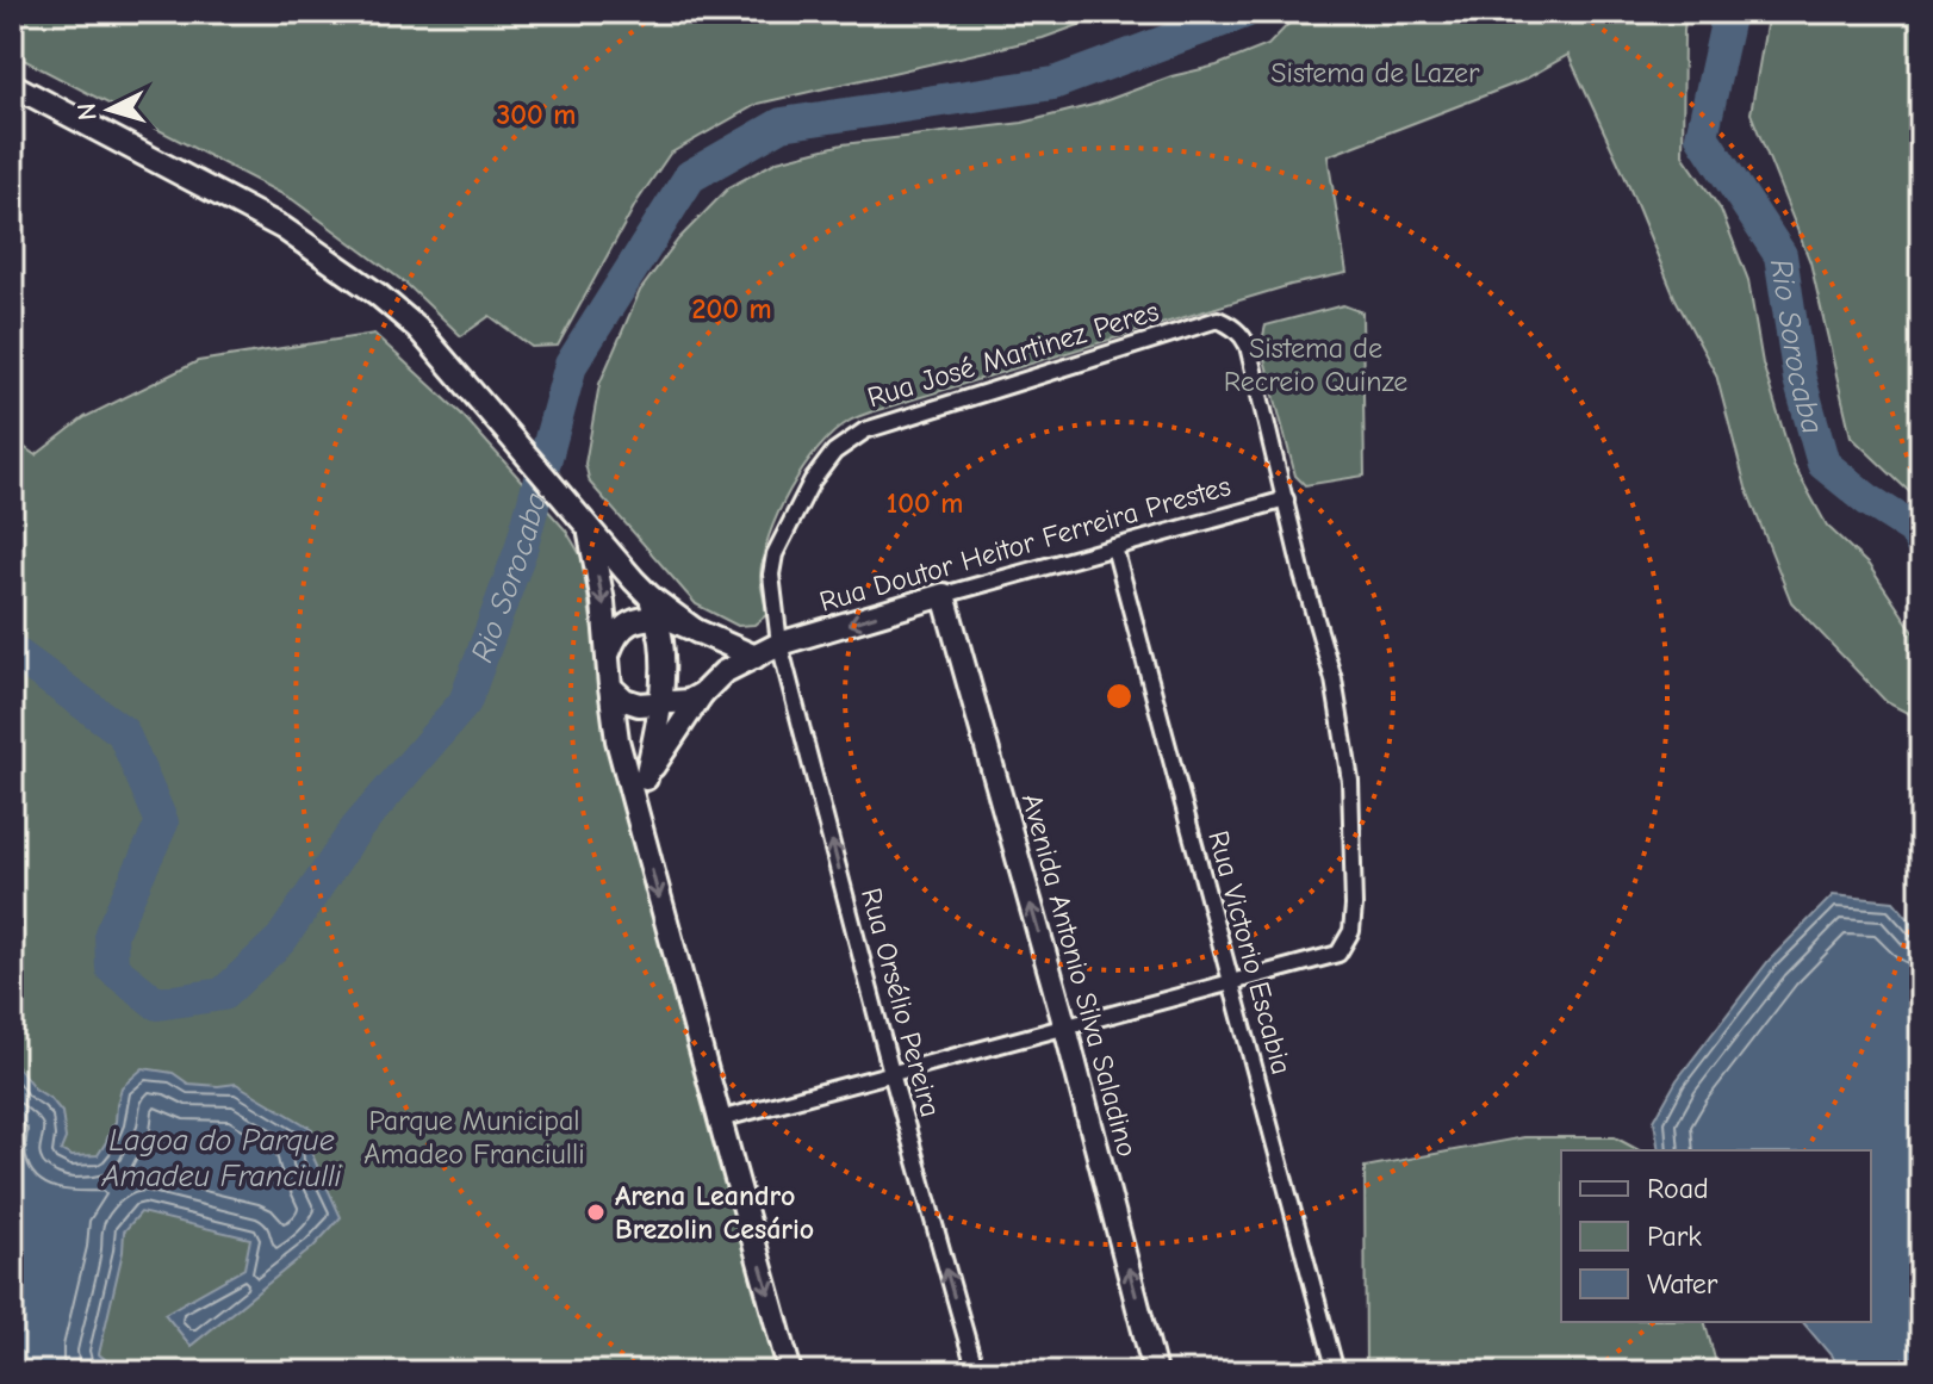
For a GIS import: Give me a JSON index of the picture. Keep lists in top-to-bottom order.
{
  "streets": {
    "main road": ["Rua Doutor Heitor Ferreira Prestes", "Avenida Antonio Silva Saladino"],
    "street": ["Rua José Martinez Peres", "Rua Victorio Escabia", "Rua Orsélio Pereira"]
  },
  "crossings": [
    ["Rua José Martinez Peres", "Rua Doutor Heitor Ferreira Prestes"],
    ["Rua José Martinez Peres", "Rua Orsélio Pereira"],
    ["Rua Doutor Heitor Ferreira Prestes", "Rua Victorio Escabia"],
    ["Rua Doutor Heitor Ferreira Prestes", "Avenida Antonio Silva Saladino"],
    ["Rua Doutor Heitor Ferreira Prestes", "Rua Orsélio Pereira"]
  ],
  "one_way": ["Avenida Antonio Silva Saladino", "Rua Orsélio Pereira"],
  "water": ["Rio Sorocaba", "Lagoa do Parque Amadeu Franciulli"],
  "parks": ["Sistema de Lazer", "Sistema de Recreio Quinze", "Parque Municipal Amadeo Franciulli"],
  "places": ["Arena Leandro Brezolin Cesário"],
  "legend": ["Road", "Park", "Water"],
  "north": "left",
  "rings": ["300 m", "200 m", "100 m"]
}
